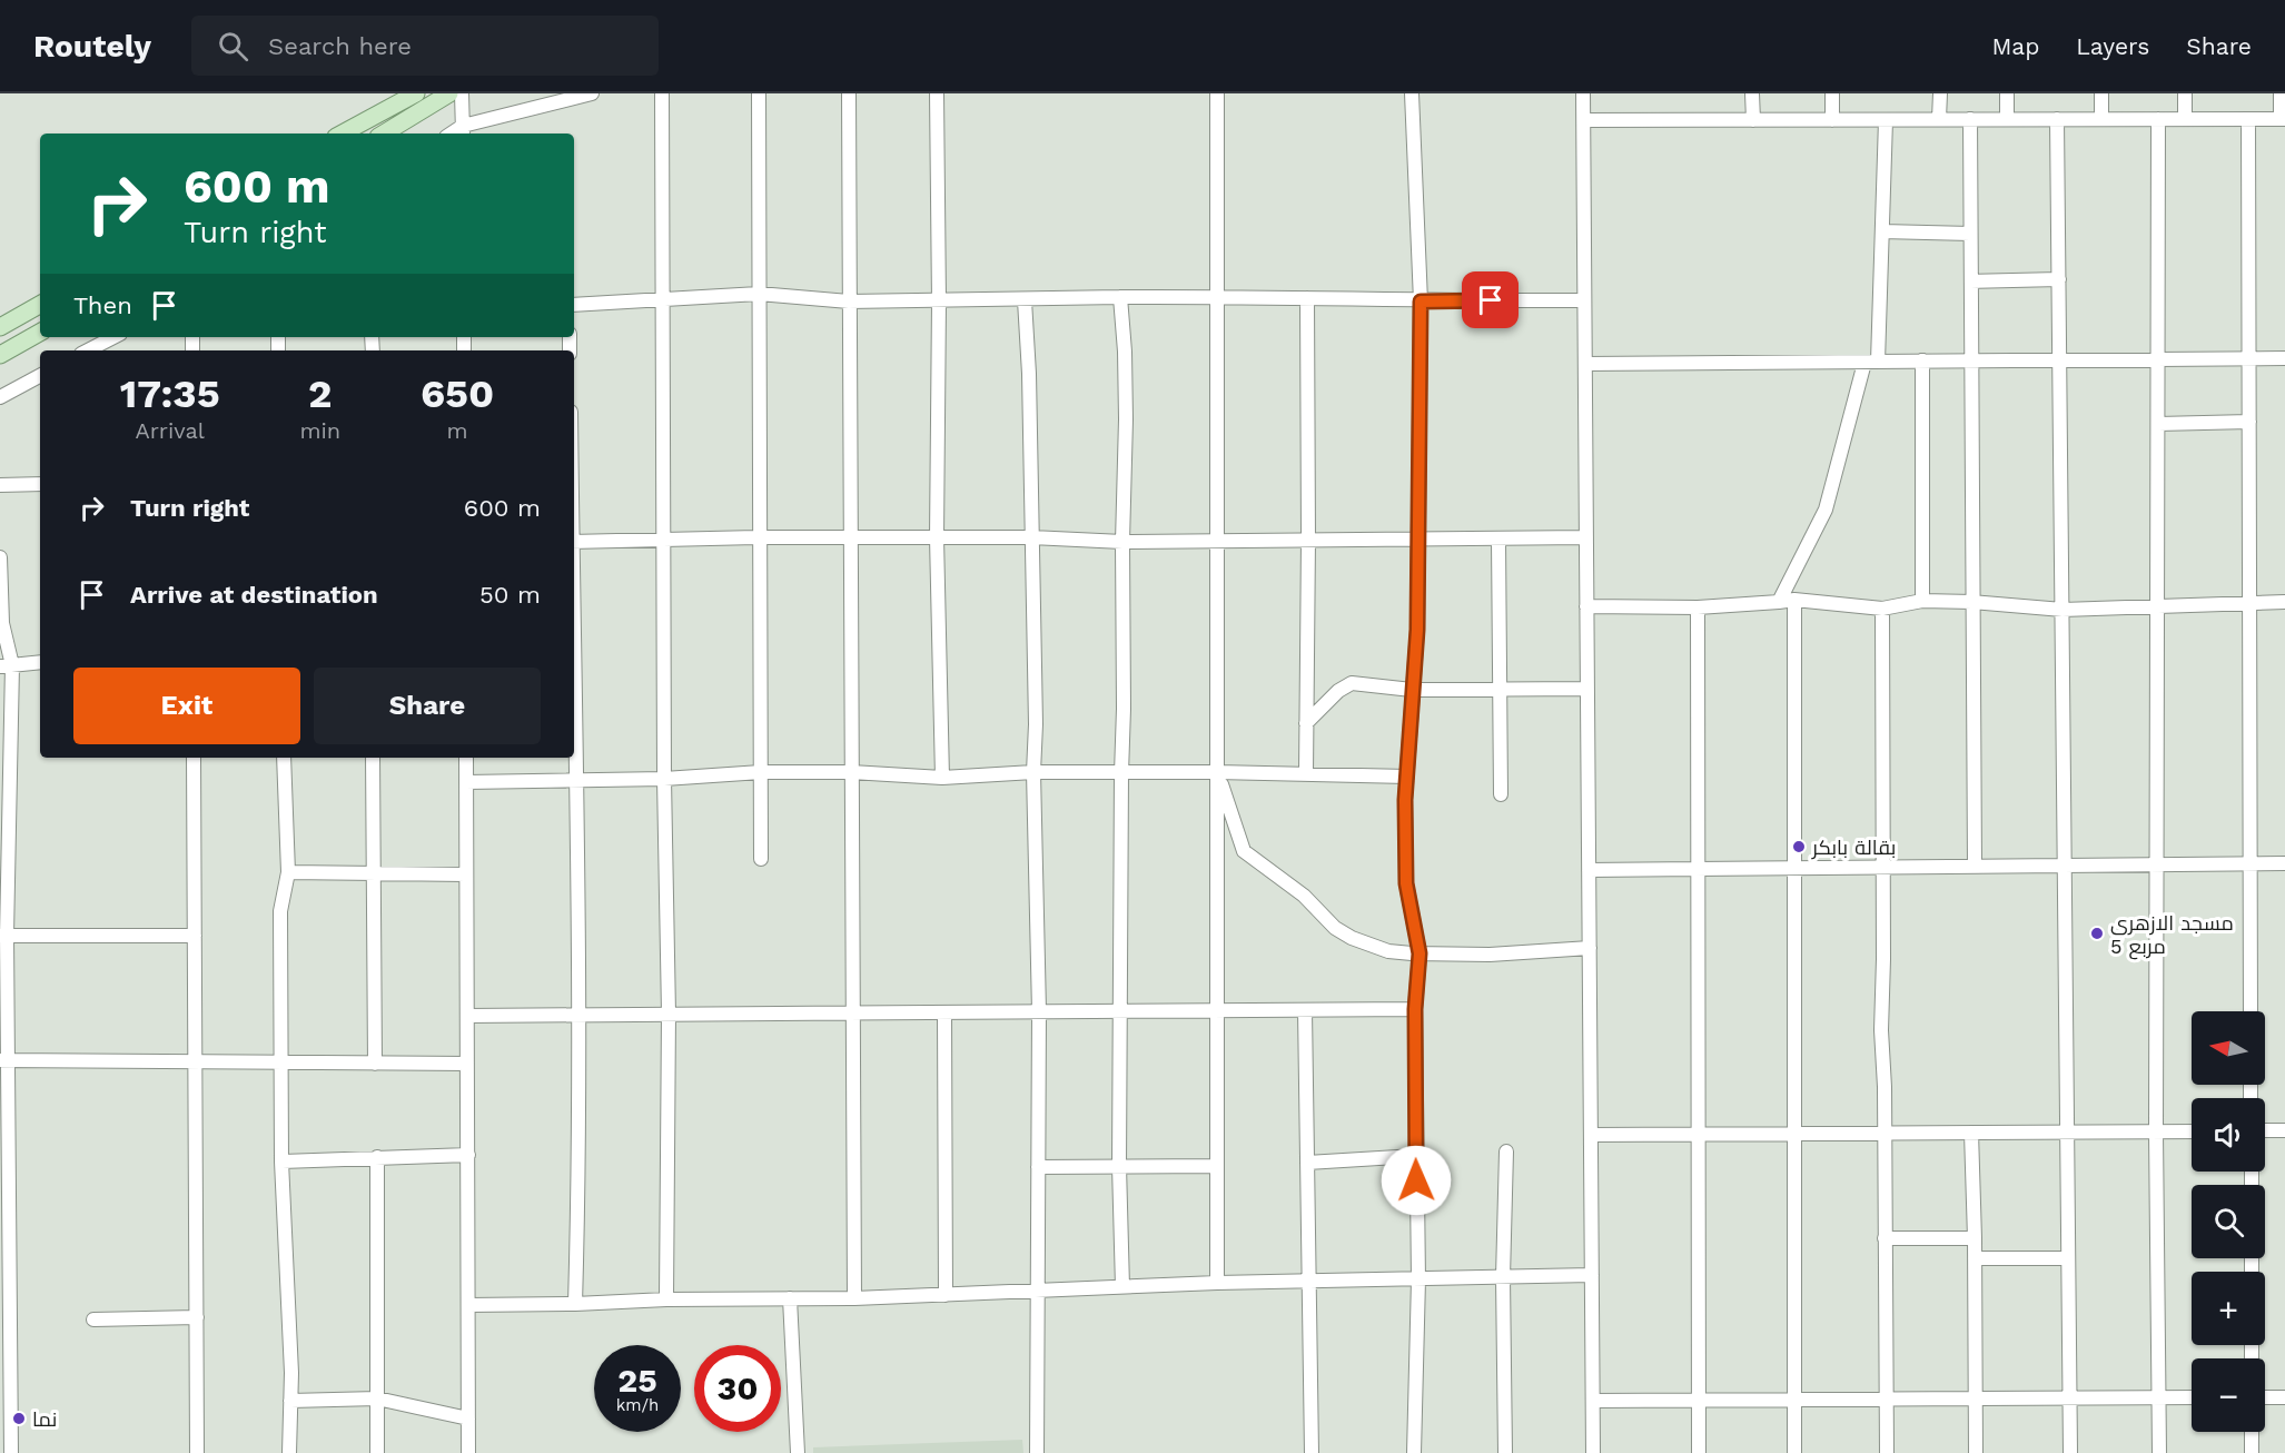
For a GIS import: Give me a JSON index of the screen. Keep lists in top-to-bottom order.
{
  "places": ["بقالة بابكر", "مسجد الازهري مربع 5", "نما"],
  "north": "left",
  "page": {
    "header": "Routely",
    "search": "Search here",
    "nav": ["Map", "Layers", "Share"],
    "turn": ["600 m", "Turn right"],
    "then": "Then",
    "eta": [
      "17:35",
      "Arrival",
      "2",
      "min",
      "650",
      "m"
    ],
    "list": [
      {
        "name": "Turn right",
        "value": "600 m"
      },
      {
        "name": "Arrive at destination",
        "value": "50 m"
      }
    ],
    "buttons": ["Exit", "Share"],
    "map_buttons": ["+", "−"],
    "speed": "25 km/h",
    "limit": "30"
  }
}
